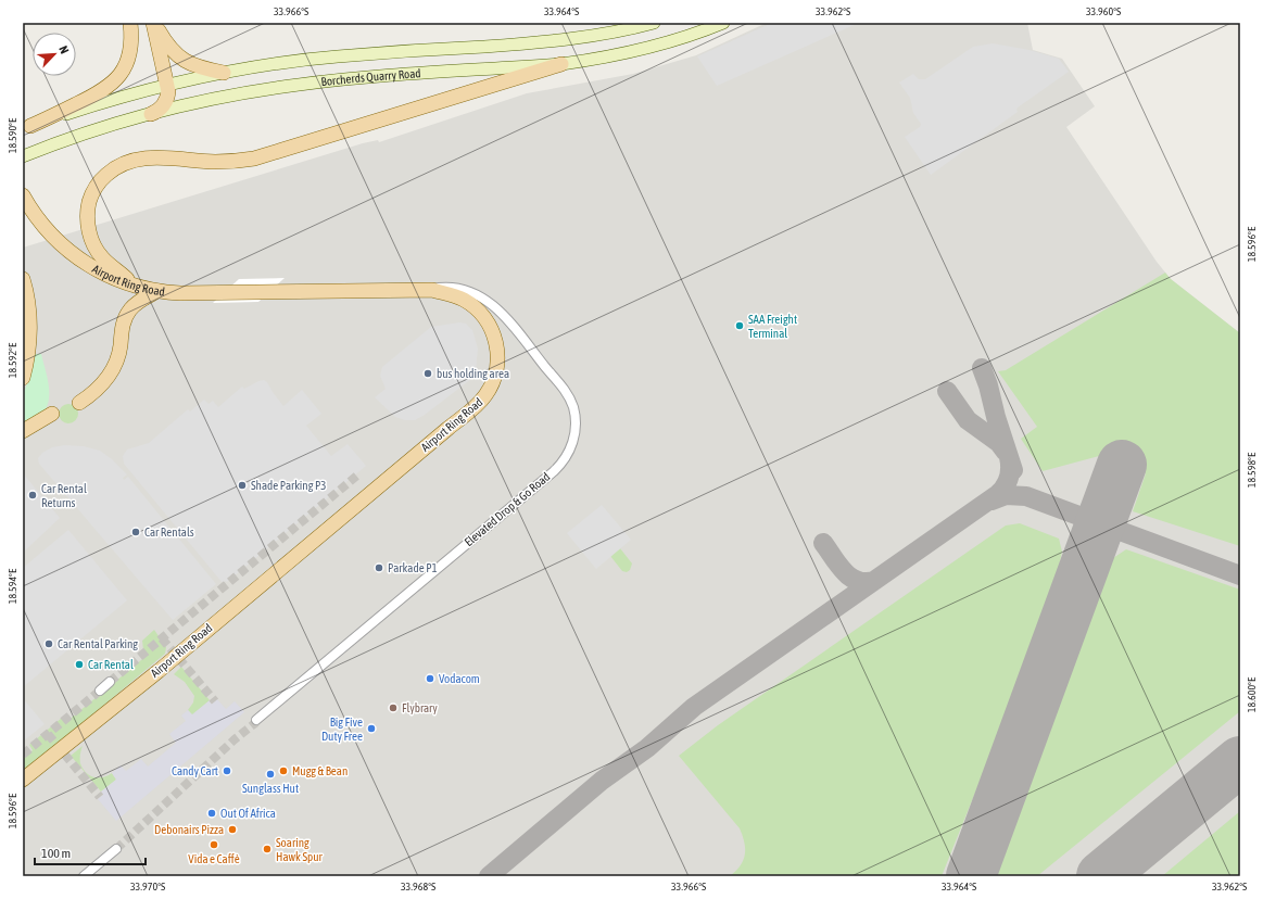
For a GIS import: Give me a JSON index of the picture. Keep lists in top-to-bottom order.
{
  "streets": {
    "main road": ["Borcherds Quarry Road", "Airport Ring Road"],
    "street": ["Elevated Drop & Go Road"]
  },
  "crossings": [
    ["Airport Ring Road", "Elevated Drop & Go Road"]
  ],
  "places": [
    "SAA Freight Terminal",
    "bus holding area",
    "Shade Parking P3",
    "Car Rental Returns",
    "Car Rentals",
    "Parkade P1",
    "Car Rental Parking",
    "Car Rental",
    "Vodacom",
    "Flybrary",
    "Big Five Duty Free",
    "Candy Cart",
    "Mugg & Bean",
    "Sunglass Hut",
    "Out Of Africa",
    "Debonairs Pizza",
    "Vida e Caffè",
    "Soaring Hawk Spur"
  ],
  "scale_bar": "100 m",
  "north": "top right",
  "coordinates": [
    "33.966°S",
    "33.964°S",
    "33.962°S",
    "33.960°S",
    "18.590°E",
    "18.596°E",
    "18.592°E",
    "18.598°E",
    "18.594°E",
    "18.600°E",
    "33.970°S",
    "33.968°S"
  ]
}
